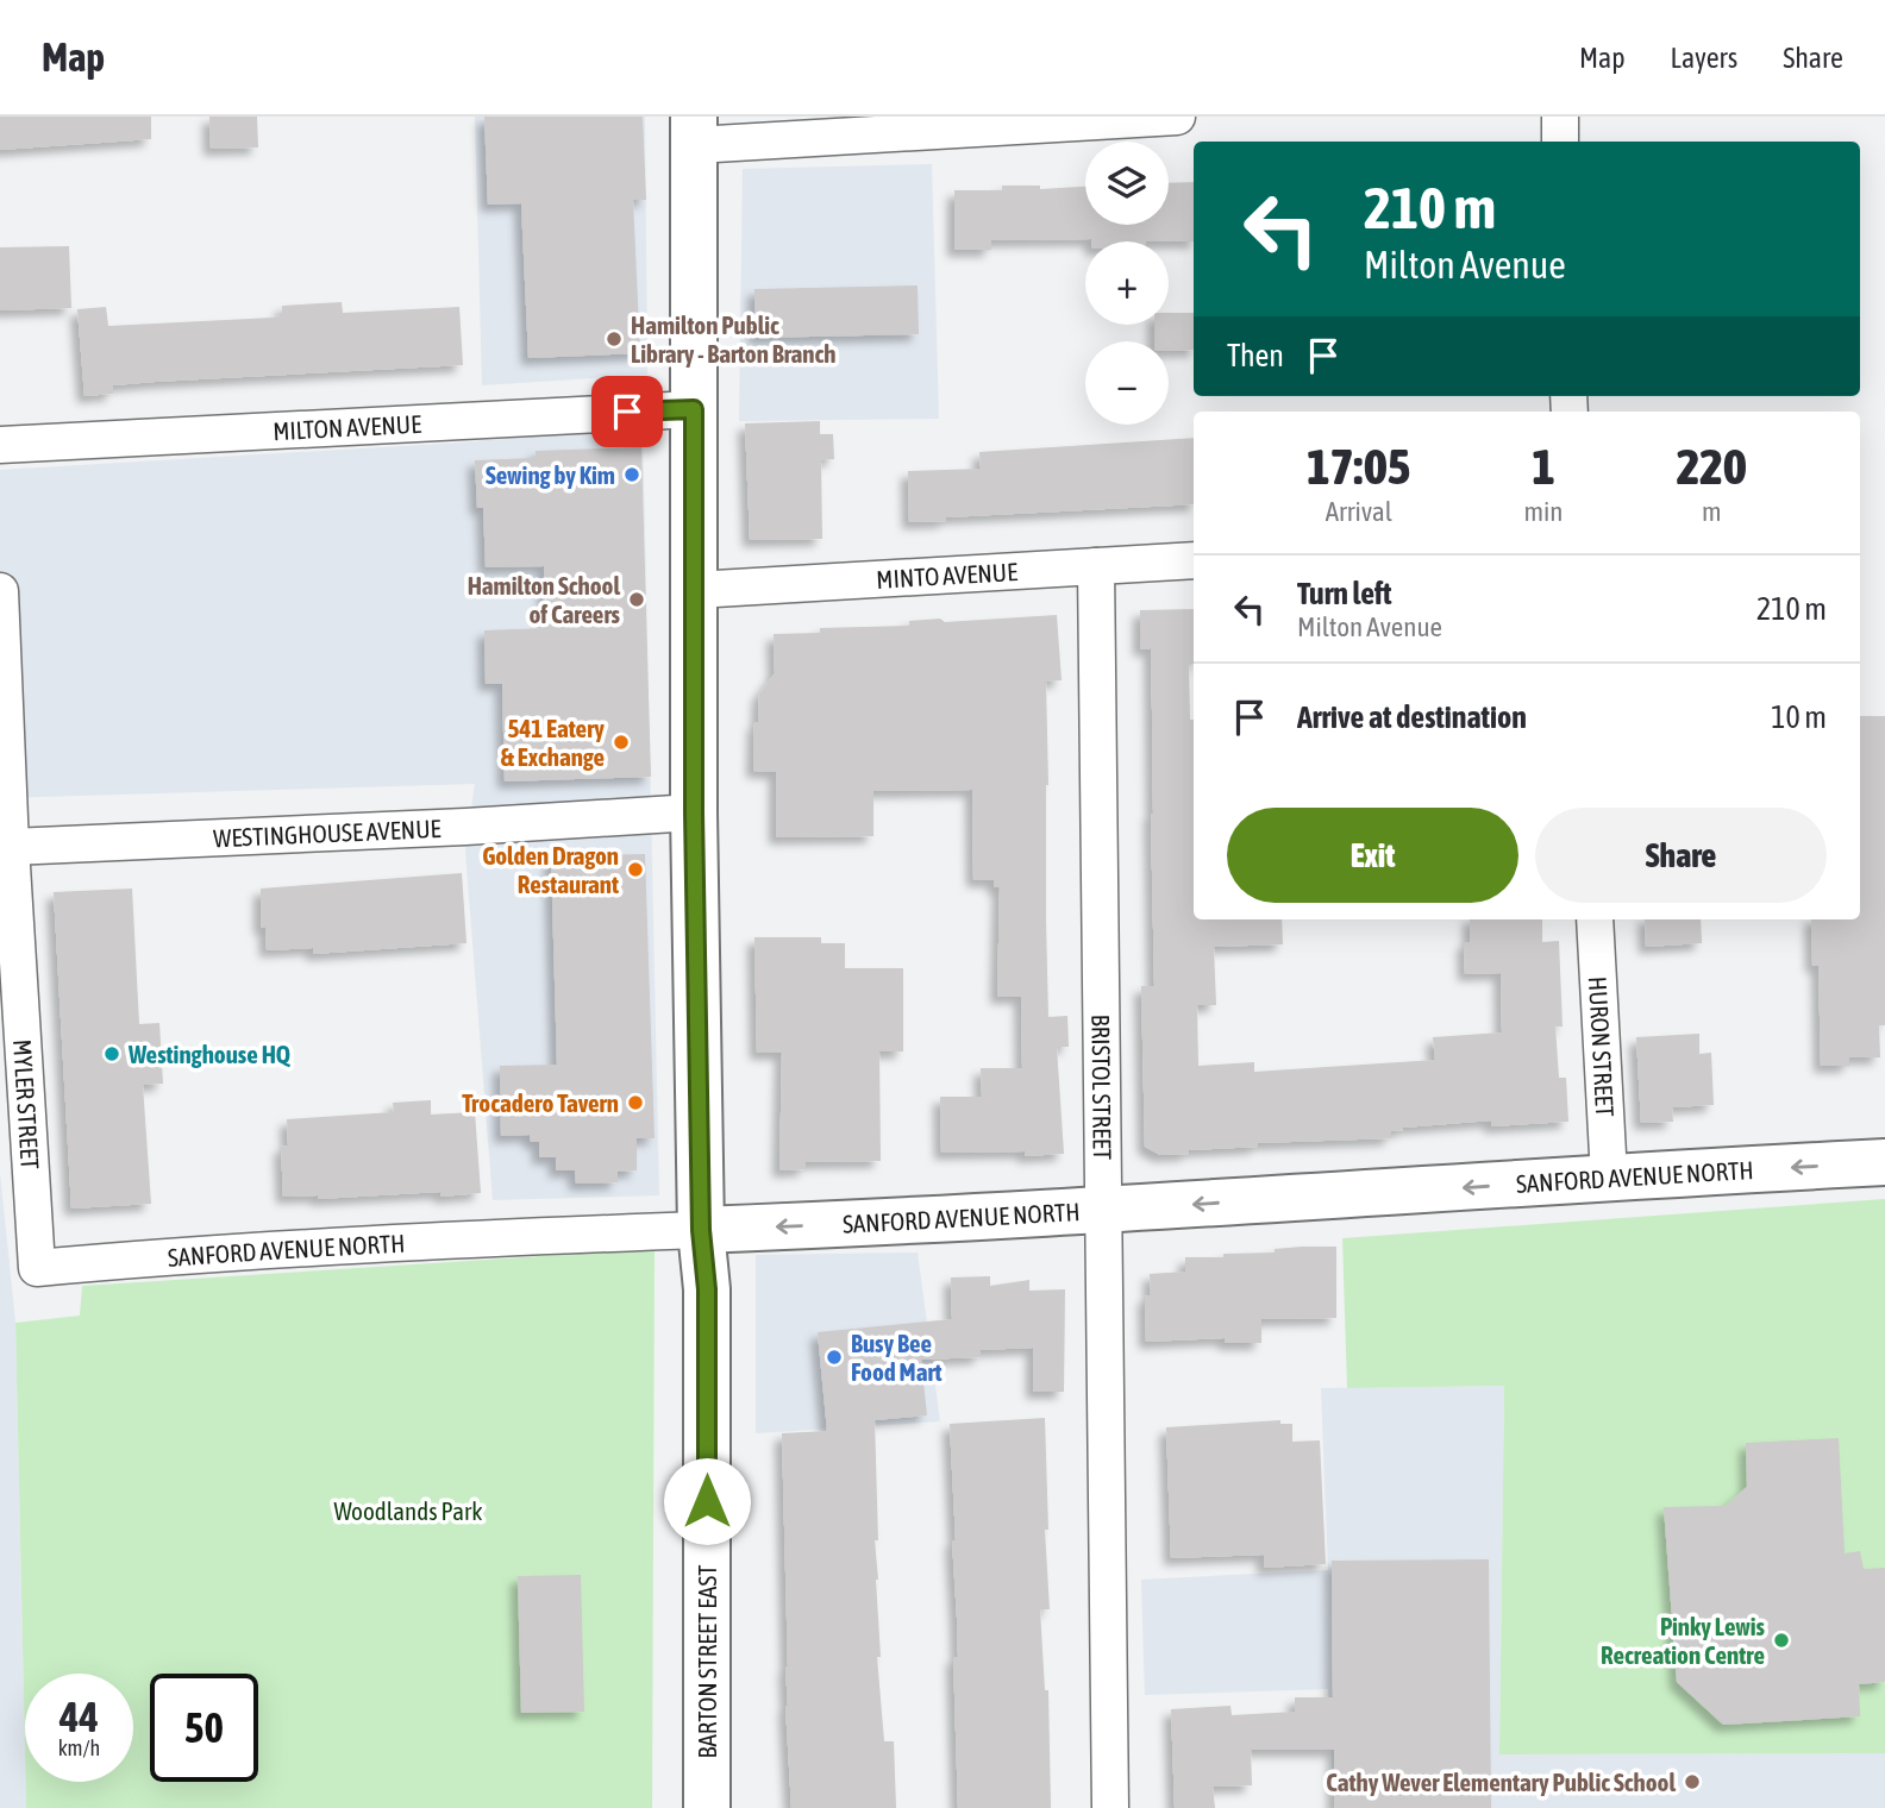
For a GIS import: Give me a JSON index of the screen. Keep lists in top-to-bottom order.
{
  "streets": {
    "main road": ["SANFORD AVENUE NORTH", "BARTON STREET EAST"],
    "street": [
      "MILTON AVENUE",
      "MINTO AVENUE",
      "WESTINGHOUSE AVENUE",
      "HURON STREET",
      "BRISTOL STREET",
      "MYLER STREET"
    ]
  },
  "crossings": [
    ["MILTON AVENUE", "BARTON STREET EAST"],
    ["MINTO AVENUE", "BRISTOL STREET"],
    ["MINTO AVENUE", "BARTON STREET EAST"],
    ["WESTINGHOUSE AVENUE", "MYLER STREET"],
    ["WESTINGHOUSE AVENUE", "BARTON STREET EAST"],
    ["HURON STREET", "SANFORD AVENUE NORTH"],
    ["BRISTOL STREET", "SANFORD AVENUE NORTH"],
    ["MYLER STREET", "SANFORD AVENUE NORTH"],
    ["SANFORD AVENUE NORTH", "BARTON STREET EAST"]
  ],
  "one_way": ["SANFORD AVENUE NORTH"],
  "parks": ["Woodlands Park"],
  "places": [
    "Hamilton Public Library - Barton Branch",
    "Sewing by Kim",
    "Hamilton School of Careers",
    "541 Eatery & Exchange",
    "Golden Dragon Restaurant",
    "Westinghouse HQ",
    "Trocadero Tavern",
    "Busy Bee Food Mart",
    "Pinky Lewis Recreation Centre",
    "Cathy Wever Elementary Public School"
  ],
  "page": {
    "header": "Map",
    "nav": ["Map", "Layers", "Share"],
    "map_buttons": ["+", "−"],
    "turn": ["210 m", "Milton Avenue"],
    "then": "Then",
    "eta": [
      "17:05",
      "Arrival",
      "1",
      "min",
      "220",
      "m"
    ],
    "list": [
      {
        "name": "Turn left",
        "note": "Milton Avenue",
        "value": "210 m"
      },
      {
        "name": "Arrive at destination",
        "value": "10 m"
      }
    ],
    "buttons": ["Exit", "Share"],
    "speed": "44 km/h",
    "limit": "50"
  }
}
